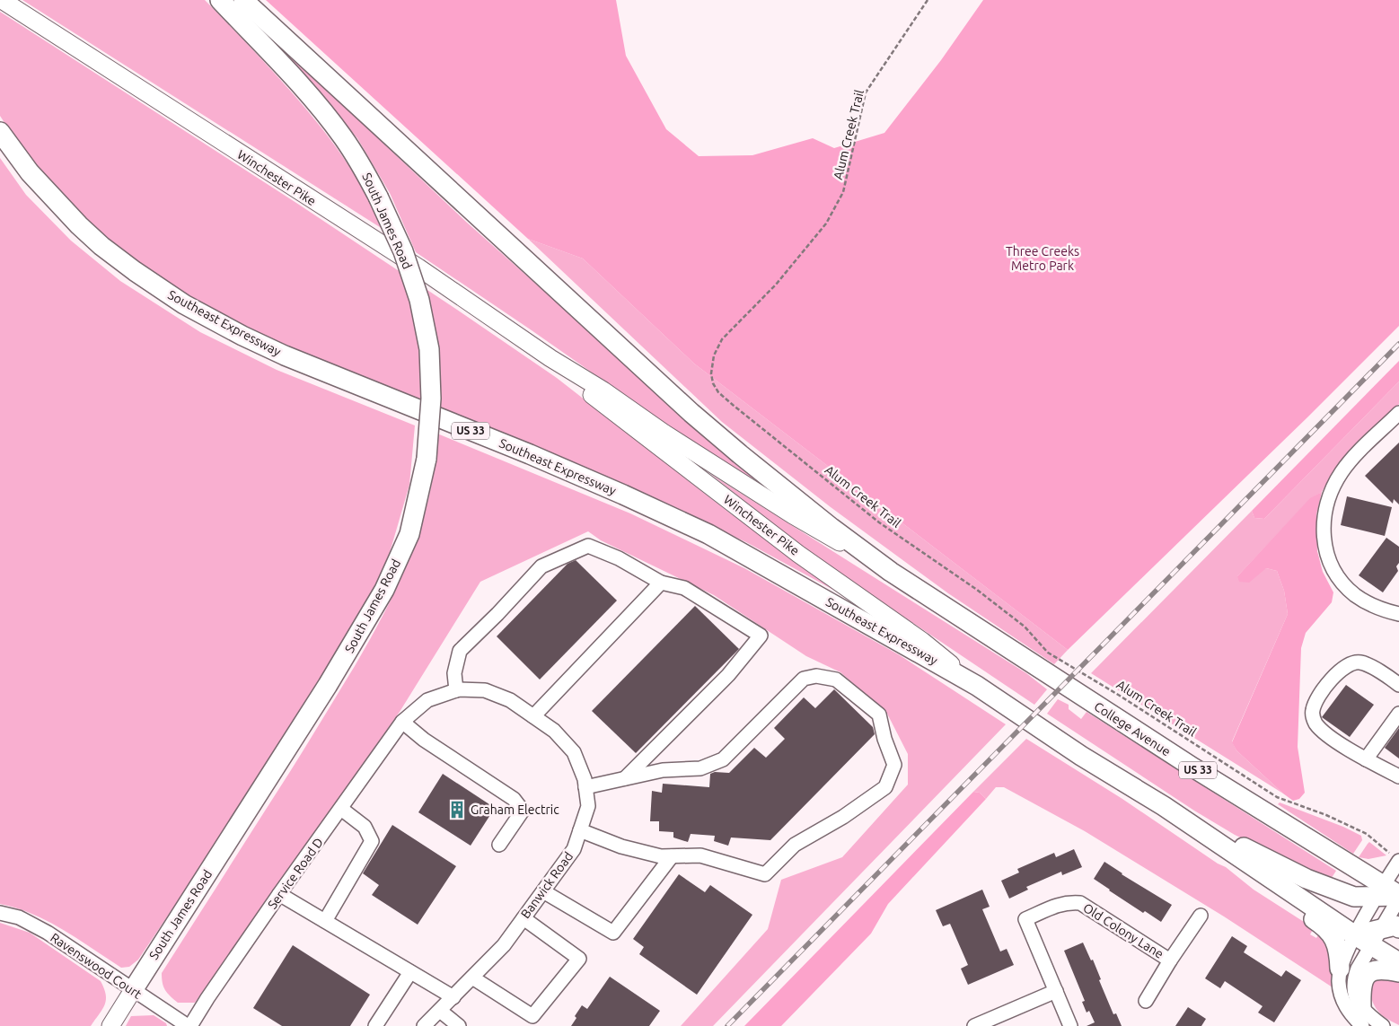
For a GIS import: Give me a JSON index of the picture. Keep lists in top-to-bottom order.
{
  "streets": {
    "highway": [
      "South James Road",
      "Southeast Expressway",
      "US 33",
      "College Avenue"
    ],
    "main road": ["Winchester Pike"],
    "street": [
      "Service Road D",
      "Banwick Road",
      "Old Colony Lane",
      "Ravenswood Court"
    ],
    "path": ["Alum Creek Trail"]
  },
  "crossings": [
    ["Winchester Pike", "Southeast Expressway"],
    ["Winchester Pike", "US 33"],
    ["Winchester Pike", "College Avenue"],
    ["South James Road", "Ravenswood Court"],
    ["Southeast Expressway", "US 33"],
    ["US 33", "College Avenue"],
    ["Service Road D", "Banwick Road"],
    ["Service Road D", "Ravenswood Court"]
  ],
  "parks": ["Three Creeks Metro Park"],
  "places": {
    "building": ["Graham Electric"]
  }
}
